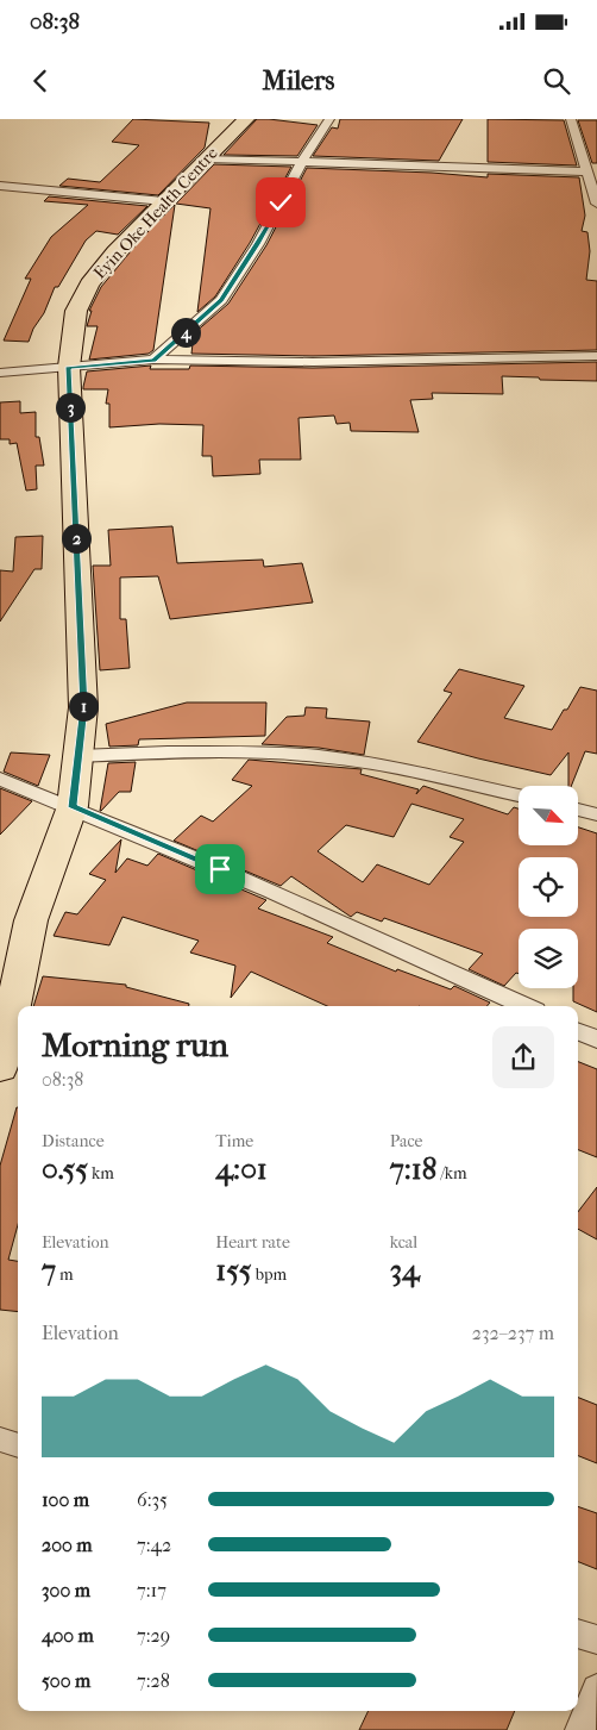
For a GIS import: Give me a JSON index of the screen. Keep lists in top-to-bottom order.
{
  "streets": {
    "main road": ["Eyin Oke Health Centre"]
  },
  "north": "bottom right",
  "page": {
    "status": "08:38",
    "header": "Milers",
    "pins": [
      "4",
      "3",
      "2",
      "1"
    ],
    "heading": ["Morning run", "08:38"],
    "stats": [
      ["Distance", "0.55 km"],
      ["Time", "4:01"],
      ["Pace", "7:18 /km"],
      ["Elevation", "7 m"],
      ["Heart rate", "155 bpm"],
      ["kcal", "34"]
    ],
    "chart": ["Elevation", "232–237 m"],
    "list": [
      {
        "name": "100 m",
        "note": "6:35"
      },
      {
        "name": "200 m",
        "note": "7:42"
      },
      {
        "name": "300 m",
        "note": "7:17"
      },
      {
        "name": "400 m",
        "note": "7:29"
      },
      {
        "name": "500 m",
        "note": "7:28"
      }
    ]
  }
}
